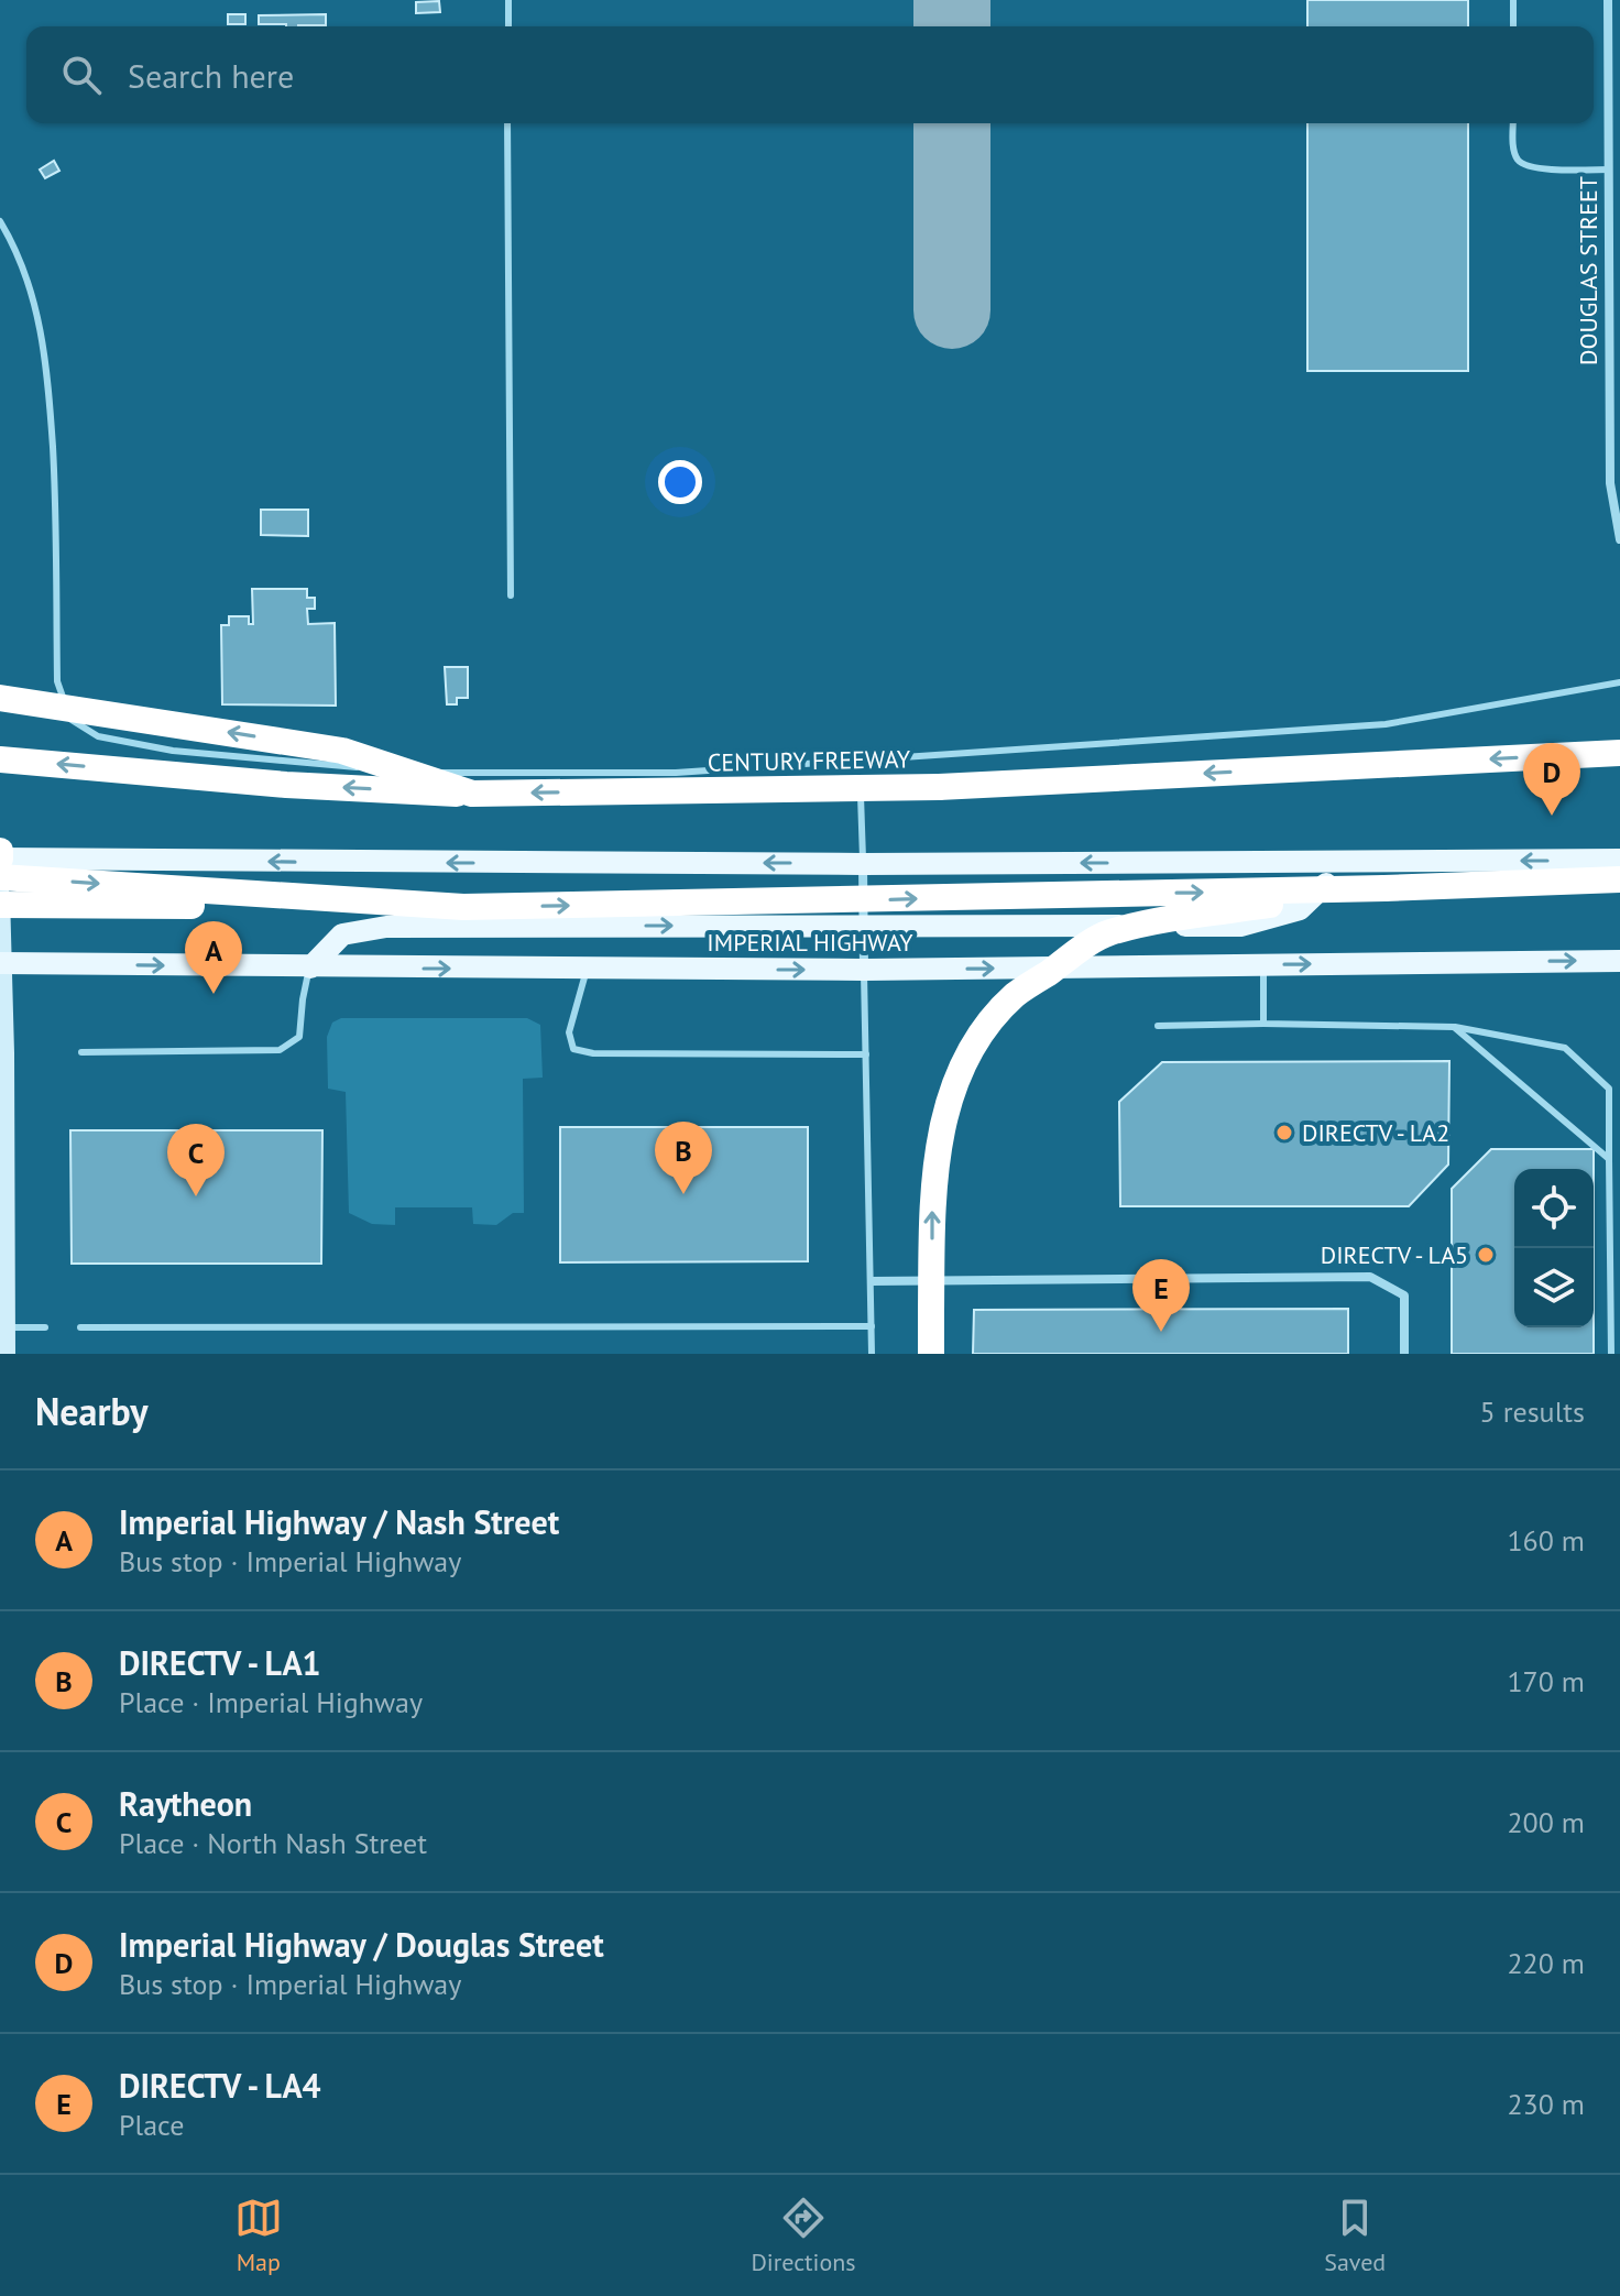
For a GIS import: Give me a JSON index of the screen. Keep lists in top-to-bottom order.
{
  "streets": {
    "highway": ["CENTURY FREEWAY"],
    "main road": ["IMPERIAL HIGHWAY"],
    "street": ["DOUGLAS STREET"]
  },
  "places": ["DIRECTV - LA2", "DIRECTV - LA5"],
  "page": {
    "search": "Search here",
    "pins": [
      "D",
      "A",
      "B",
      "C",
      "E"
    ],
    "heading": ["Nearby", "5 results"],
    "list": [
      {
        "mark": "A",
        "name": "Imperial Highway / Nash Street",
        "note": "Bus stop · Imperial Highway",
        "value": "160 m"
      },
      {
        "mark": "B",
        "name": "DIRECTV - LA1",
        "note": "Place · Imperial Highway",
        "value": "170 m"
      },
      {
        "mark": "C",
        "name": "Raytheon",
        "note": "Place · North Nash Street",
        "value": "200 m"
      },
      {
        "mark": "D",
        "name": "Imperial Highway / Douglas Street",
        "note": "Bus stop · Imperial Highway",
        "value": "220 m"
      },
      {
        "mark": "E",
        "name": "DIRECTV - LA4",
        "note": "Place",
        "value": "230 m"
      }
    ],
    "nav": ["Map", "Directions", "Saved"]
  }
}
